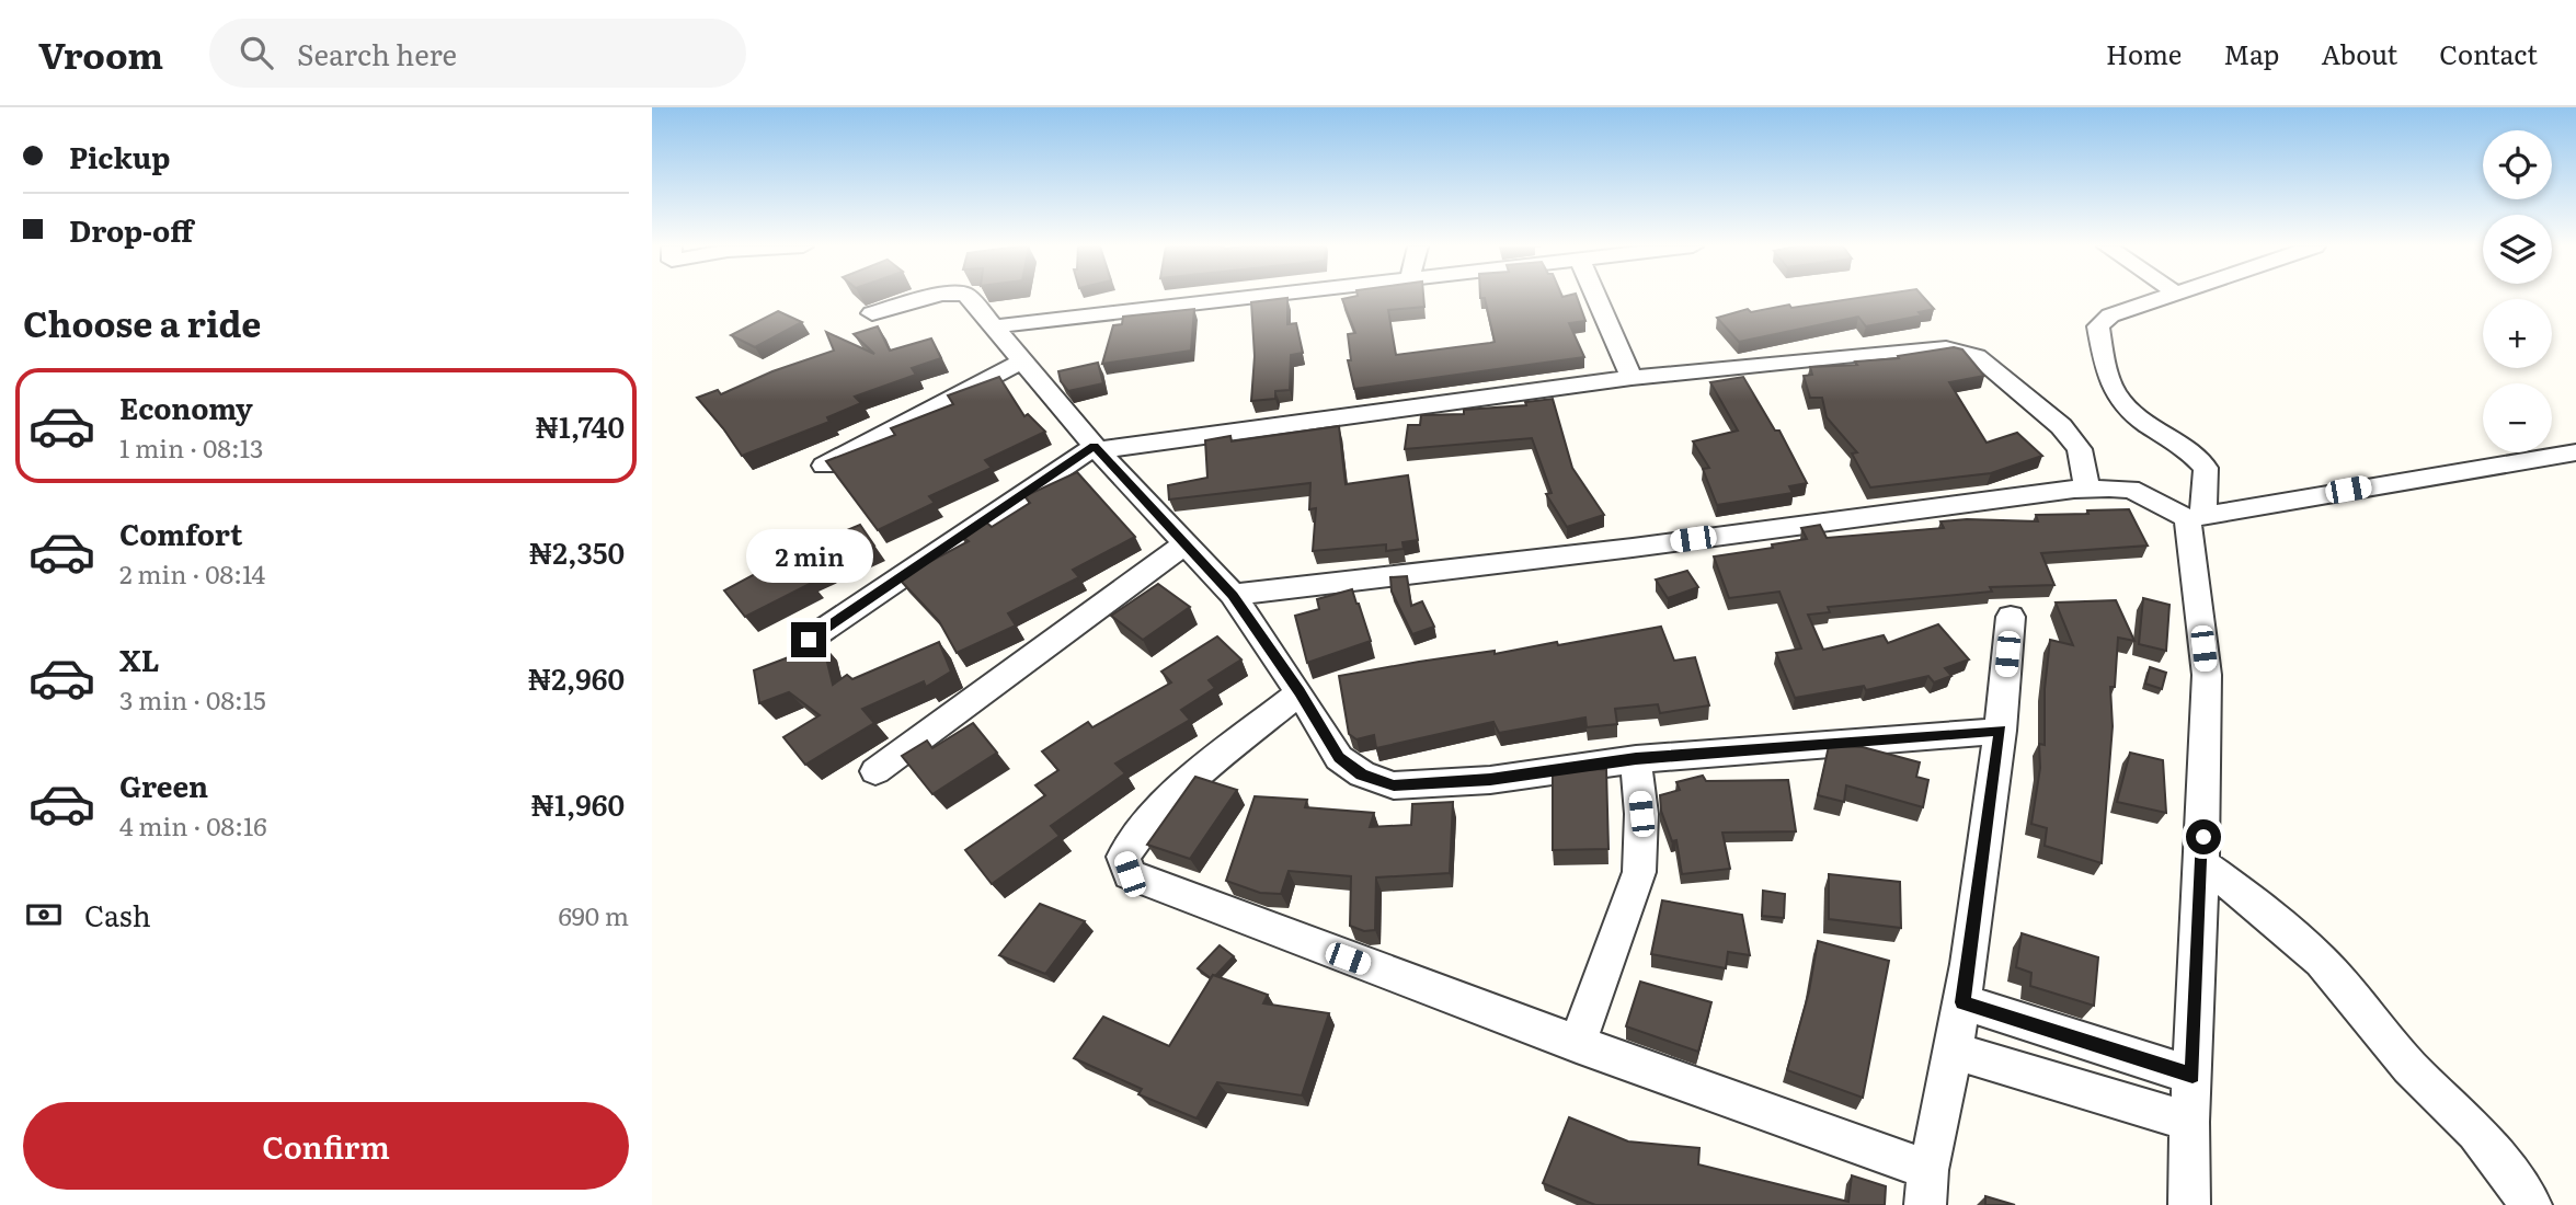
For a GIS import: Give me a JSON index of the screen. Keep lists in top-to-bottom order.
{
  "page": {
    "header": "Vroom",
    "search": "Search here",
    "nav": [
      "Home",
      "Map",
      "About",
      "Contact"
    ],
    "banner": ["Pickup", "Drop-off"],
    "map_buttons": ["+", "−"],
    "heading": "Choose a ride",
    "list": [
      {
        "name": "Economy",
        "note": "1 min · 08:13",
        "value": "₦1,740"
      },
      {
        "name": "Comfort",
        "note": "2 min · 08:14",
        "value": "₦2,350"
      },
      {
        "name": "XL",
        "note": "3 min · 08:15",
        "value": "₦2,960"
      },
      {
        "name": "Green",
        "note": "4 min · 08:16",
        "value": "₦1,960"
      }
    ],
    "bubble": "2 min",
    "pay": ["Cash", "690 m"],
    "buttons": "Confirm"
  }
}
